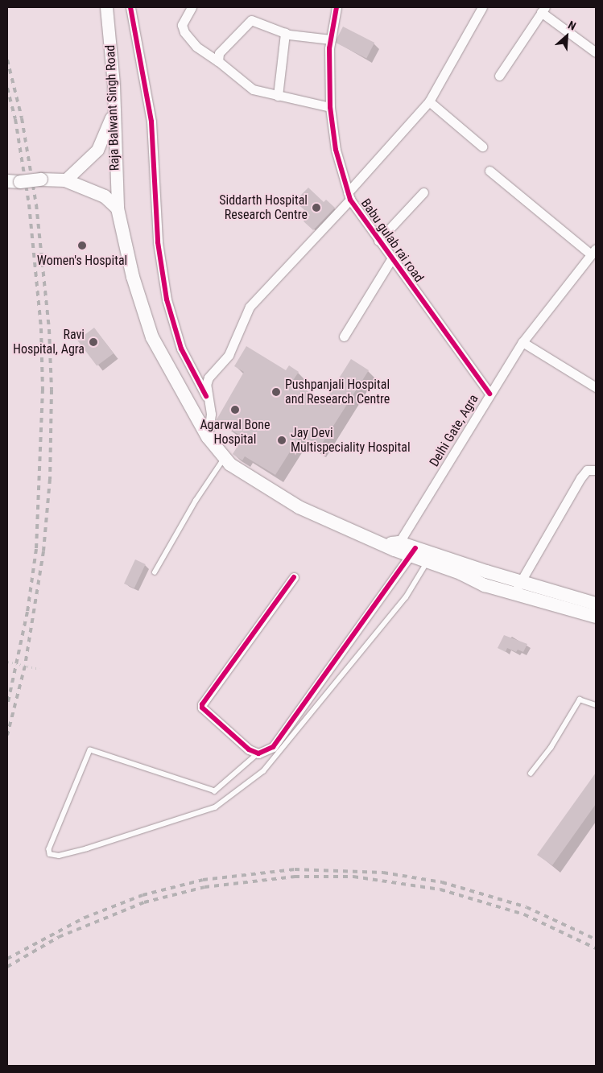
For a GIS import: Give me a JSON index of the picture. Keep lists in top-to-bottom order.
{
  "streets": {
    "street": ["Raja Balwant Singh Road", "Babu gulab rai road", "Delhi Gate, Agra"]
  },
  "crossings": [
    ["Babu gulab rai road", "Delhi Gate, Agra"]
  ],
  "places": [
    "Siddarth Hospital Research Centre",
    "Women's Hospital",
    "Ravi Hospital, Agra",
    "Pushpanjali Hospital and Research Centre",
    "Agarwal Bone Hospital",
    "Jay Devi Multispeciality Hospital"
  ],
  "north": "top right"
}
